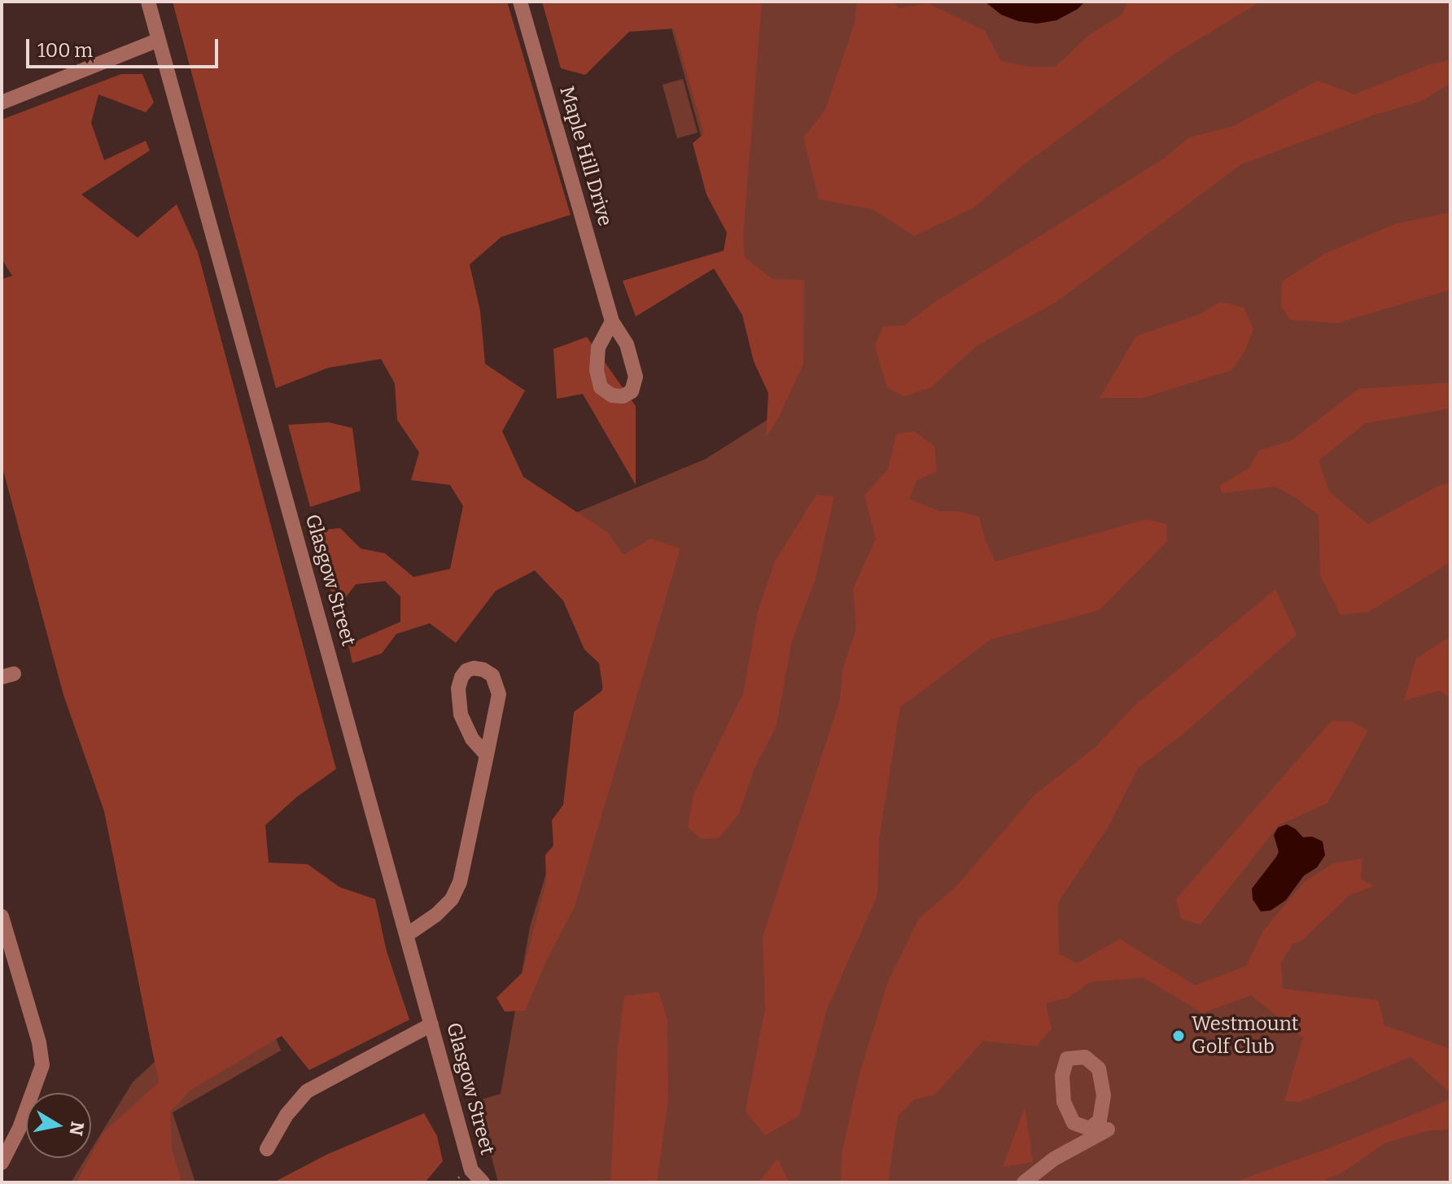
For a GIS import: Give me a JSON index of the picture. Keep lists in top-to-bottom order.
{
  "streets": {
    "street": ["Maple Hill Drive", "Glasgow Street"]
  },
  "places": ["Westmount Golf Club"],
  "scale_bar": "100 m",
  "north": "right"
}
